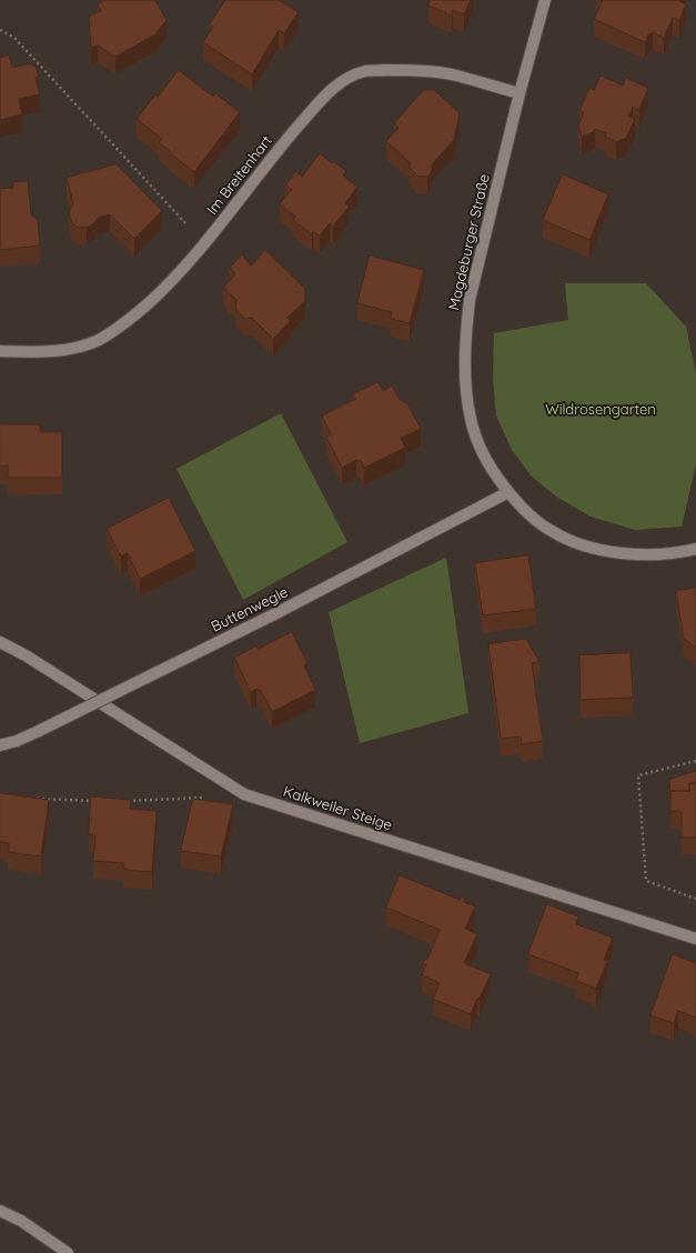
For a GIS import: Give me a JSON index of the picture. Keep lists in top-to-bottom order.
{
  "streets": {
    "street": [
      "Im Breitenhart",
      "Magdeburger Straße",
      "Buttenwegle",
      "Kalkweiler Steige"
    ]
  },
  "crossings": [
    ["Im Breitenhart", "Magdeburger Straße"],
    ["Magdeburger Straße", "Buttenwegle"]
  ],
  "parks": ["Wildrosengarten"]
}
